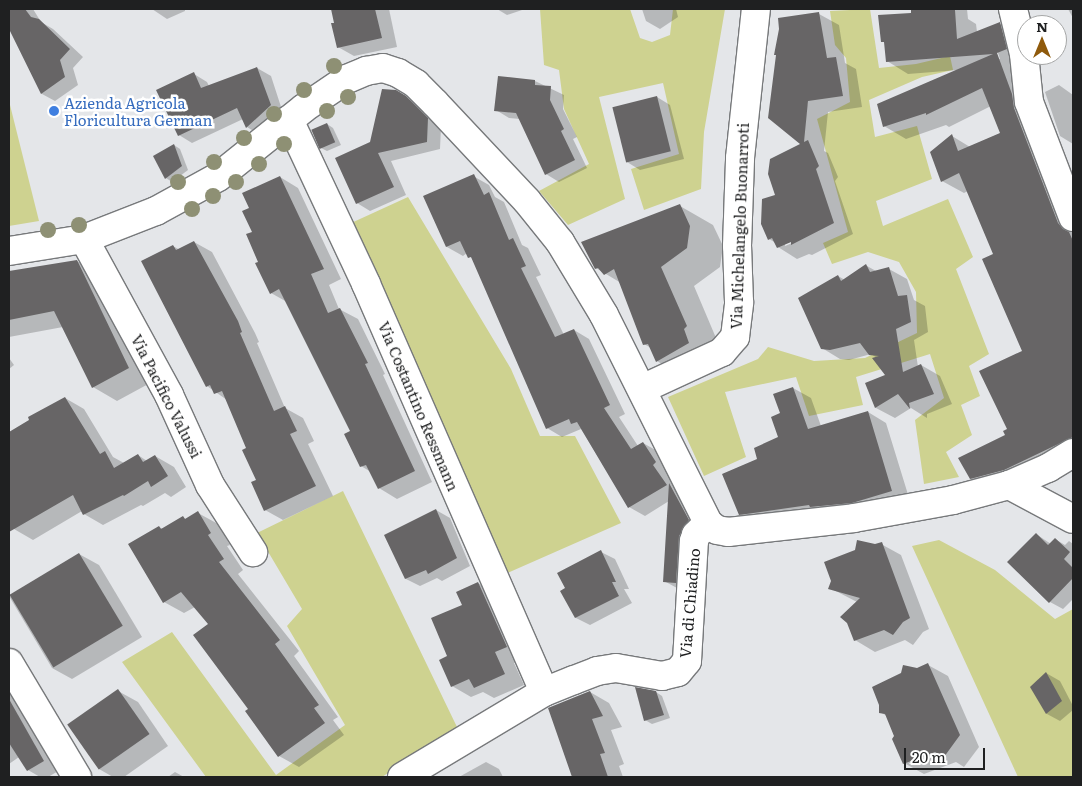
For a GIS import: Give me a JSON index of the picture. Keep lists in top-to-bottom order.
{
  "streets": {
    "street": [
      "Via Michelangelo Buonarroti",
      "Via Pacifico Valussi",
      "Via Costantino Ressmann",
      "Via di Chiadino"
    ]
  },
  "crossings": [
    ["Via Costantino Ressmann", "Via di Chiadino"]
  ],
  "places": ["Azienda Agricola Floricultura German"],
  "scale_bar": "20 m",
  "north": "top"
}
